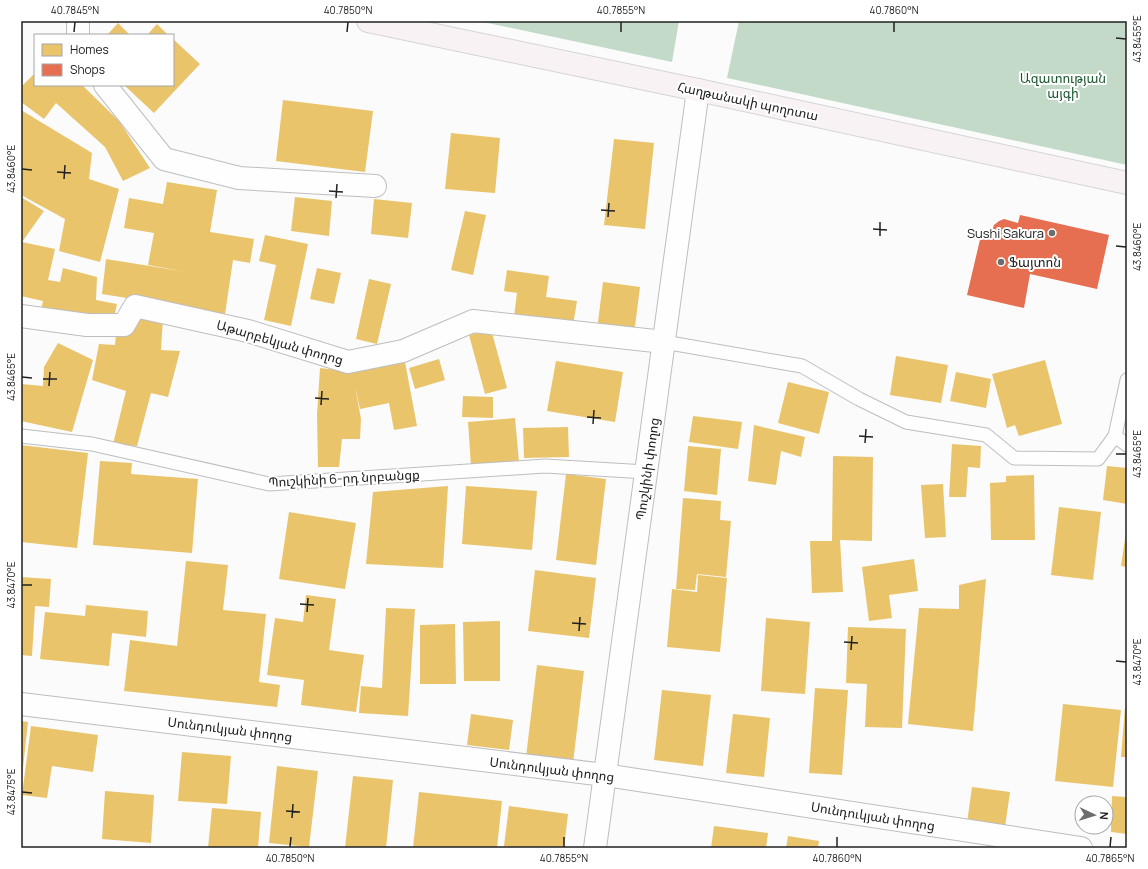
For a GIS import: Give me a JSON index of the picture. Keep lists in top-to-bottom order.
{
  "streets": {
    "highway": ["Հաղթանակի պողոտա"],
    "street": ["Աթարբեկյան փողոց", "Պուշկինի փողոց", "Սունդուկյան փողոց"],
    "lane": ["Պուշկինի 6-րդ նրբանցք"]
  },
  "crossings": [
    ["Հաղթանակի պողոտա", "Պուշկինի փողոց"],
    ["Աթարբեկյան փողոց", "Պուշկինի փողոց"],
    ["Պուշկինի փողոց", "Պուշկինի 6-րդ նրբանցք"],
    ["Պուշկինի փողոց", "Սունդուկյան փողոց"]
  ],
  "parks": ["Ազատության այգի"],
  "places": ["Sushi Sakura", "Ֆայտոն"],
  "legend": ["Homes", "Shops"],
  "north": "right",
  "coordinates": [
    "40.7845°N",
    "40.7850°N",
    "40.7855°N",
    "40.7860°N",
    "43.8455°E",
    "43.8460°E",
    "43.8465°E",
    "43.8470°E",
    "43.8475°E",
    "40.7865°N"
  ]
}
